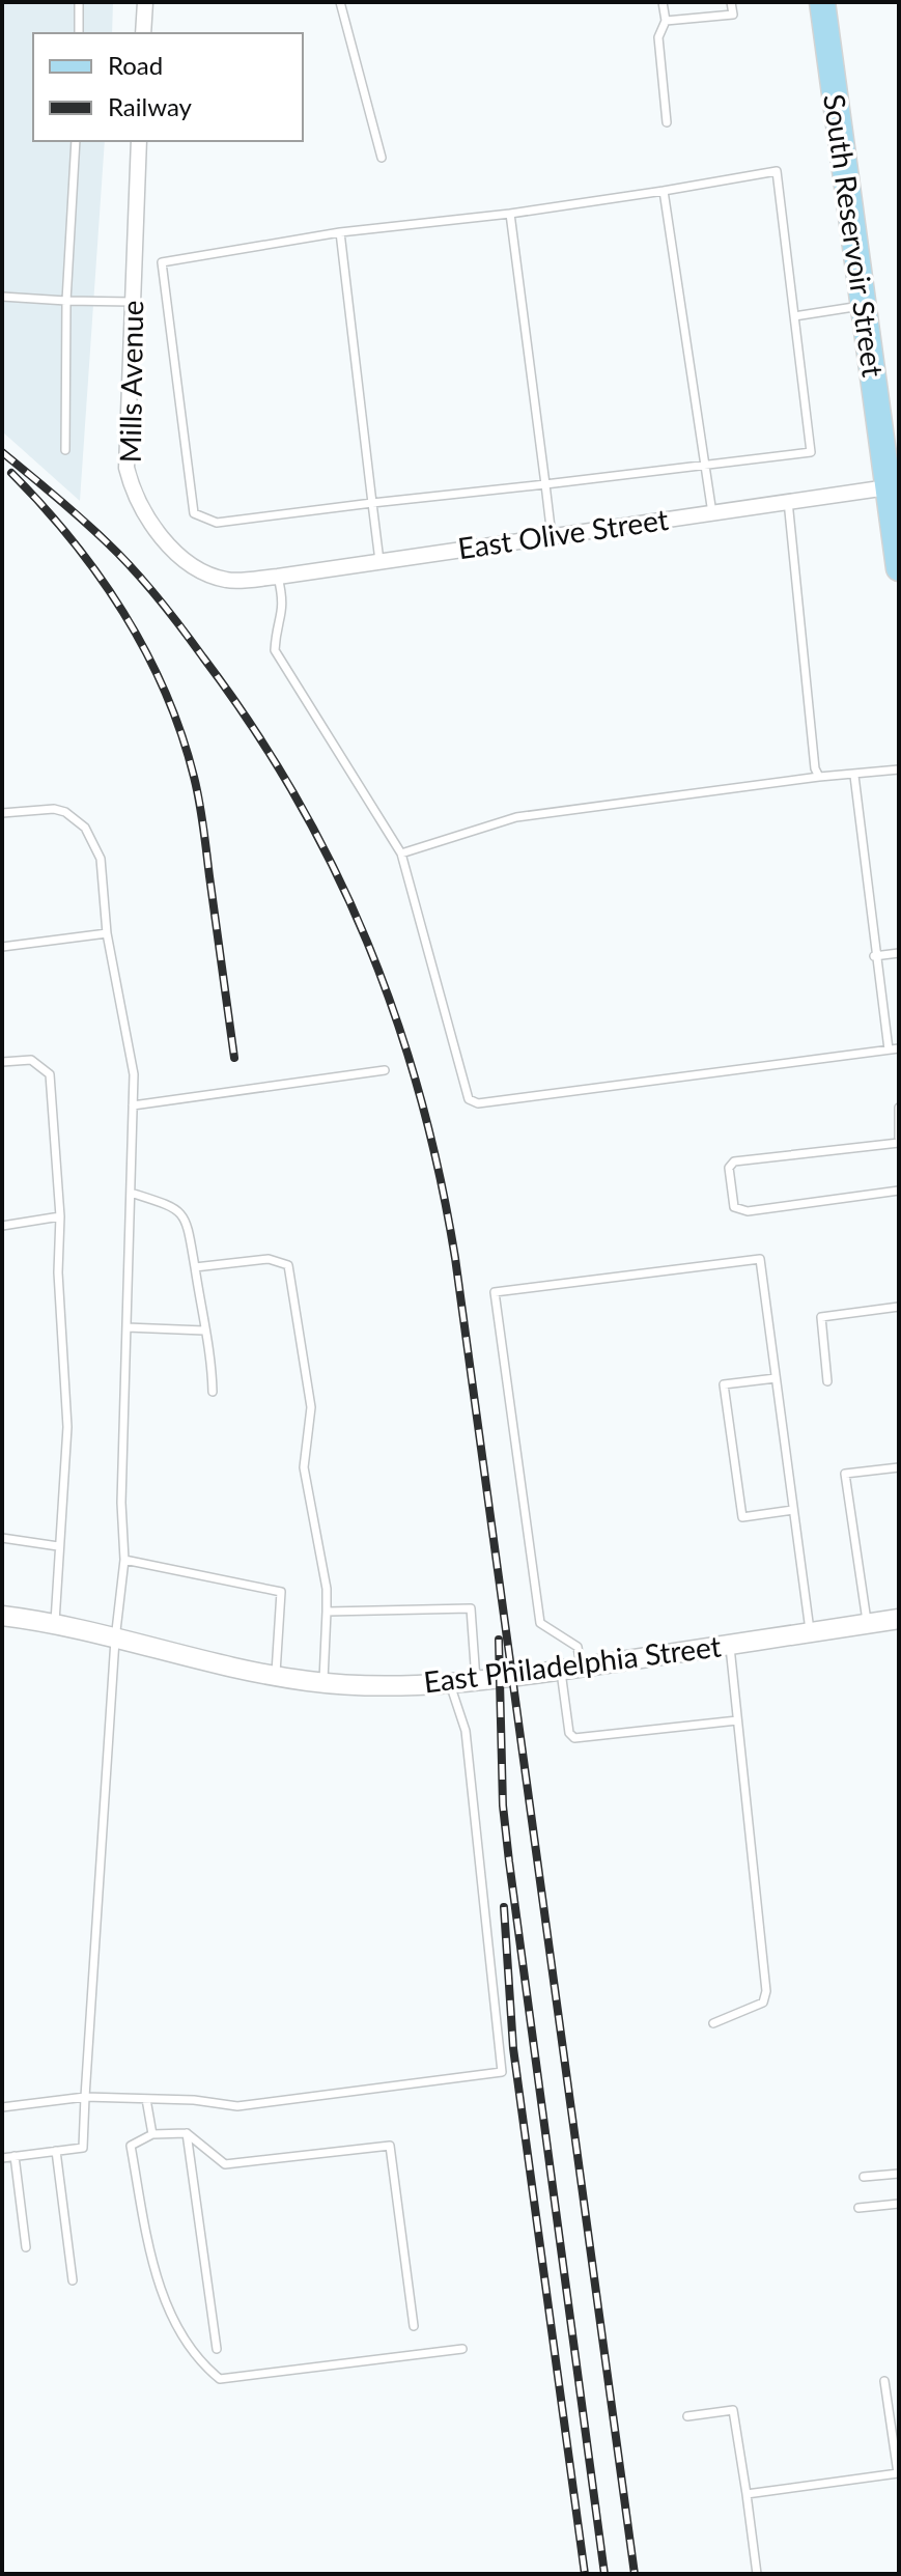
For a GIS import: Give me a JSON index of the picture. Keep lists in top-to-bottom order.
{
  "streets": {
    "main road": ["South Reservoir Street"],
    "street": ["Mills Avenue", "East Olive Street", "East Philadelphia Street"]
  },
  "crossings": [
    ["South Reservoir Street", "East Olive Street"],
    ["Mills Avenue", "East Olive Street"]
  ],
  "legend": ["Road", "Railway"]
}
